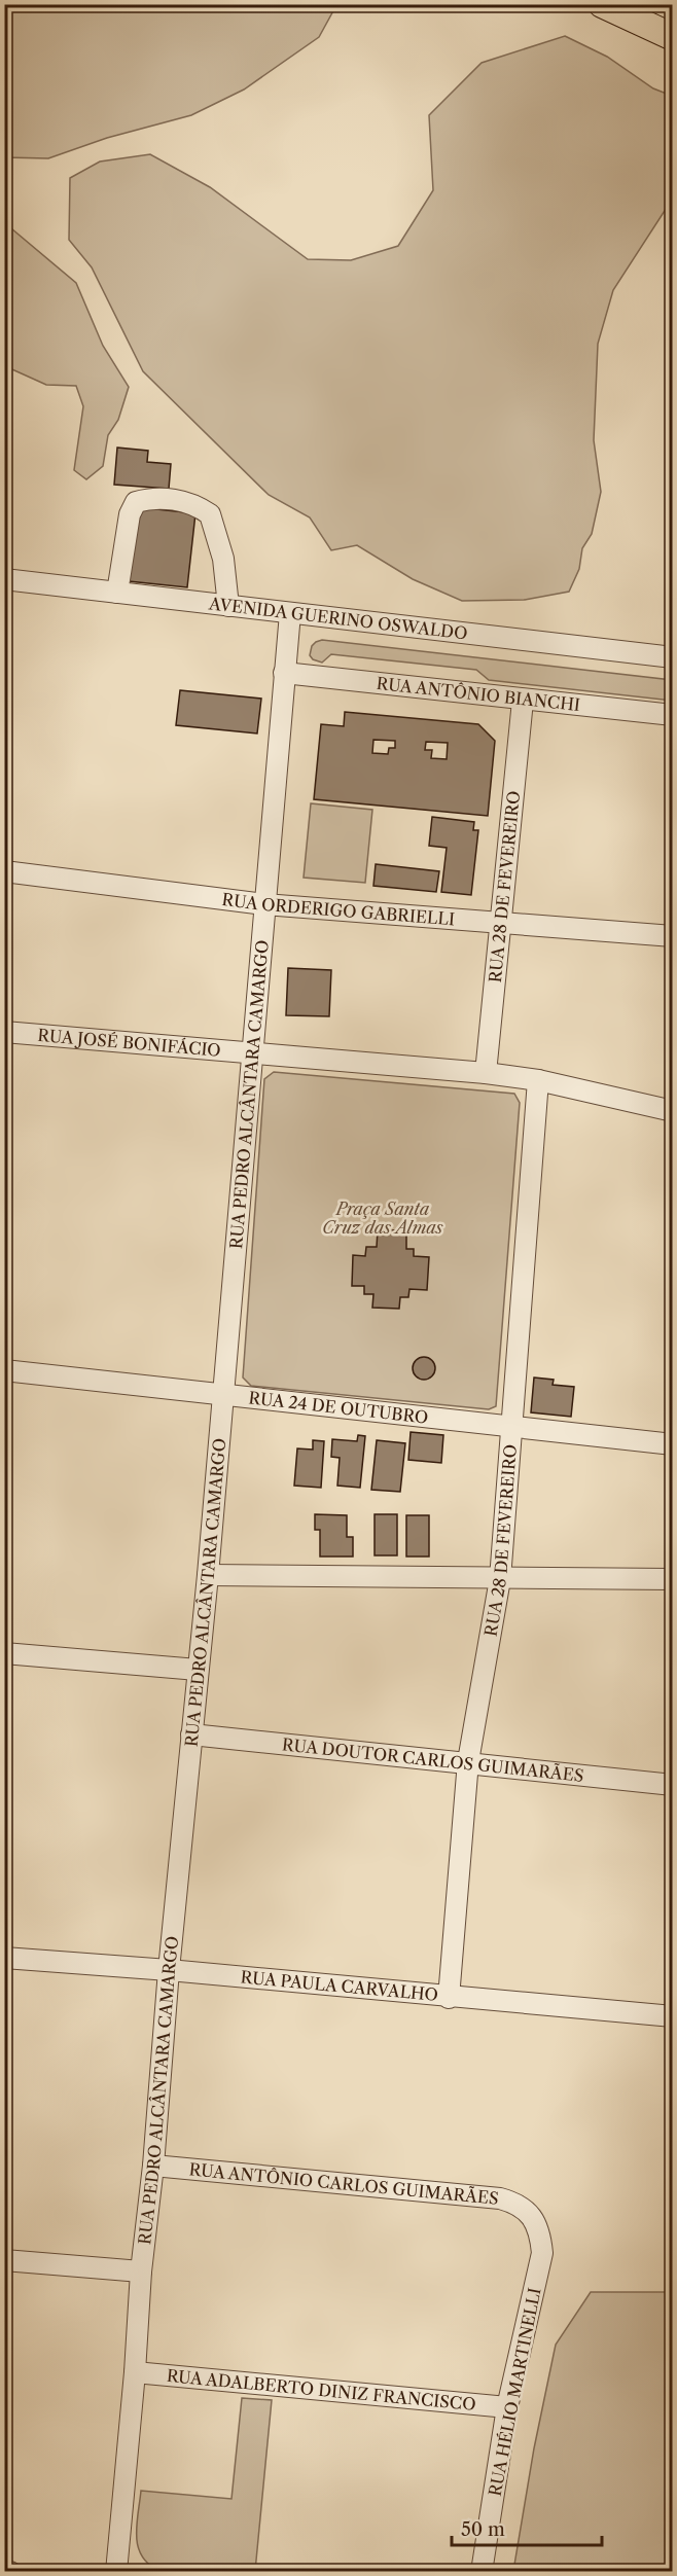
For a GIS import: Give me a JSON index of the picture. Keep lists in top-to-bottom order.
{
  "streets": {
    "street": [
      "AVENIDA GUERINO OSWALDO",
      "RUA ANTÔNIO BIANCHI",
      "RUA 28 DE FEVEREIRO",
      "RUA ORDERIGO GABRIELLI",
      "RUA JOSÉ BONIFÁCIO",
      "RUA PEDRO ALCÂNTARA CAMARGO",
      "RUA 24 DE OUTUBRO",
      "RUA DOUTOR CARLOS GUIMARÃES",
      "RUA PAULA CARVALHO",
      "RUA ANTÔNIO CARLOS GUIMARÃES",
      "RUA ADALBERTO DINIZ FRANCISCO",
      "RUA HÉLIO MARTINELLI"
    ]
  },
  "crossings": [
    ["AVENIDA GUERINO OSWALDO", "RUA PEDRO ALCÂNTARA CAMARGO"],
    ["RUA ANTÔNIO BIANCHI", "RUA 28 DE FEVEREIRO"],
    ["RUA ANTÔNIO BIANCHI", "RUA PEDRO ALCÂNTARA CAMARGO"],
    ["RUA 28 DE FEVEREIRO", "RUA ORDERIGO GABRIELLI"],
    ["RUA 28 DE FEVEREIRO", "RUA JOSÉ BONIFÁCIO"],
    ["RUA 28 DE FEVEREIRO", "RUA 24 DE OUTUBRO"],
    ["RUA 28 DE FEVEREIRO", "RUA DOUTOR CARLOS GUIMARÃES"],
    ["RUA 28 DE FEVEREIRO", "RUA PAULA CARVALHO"],
    ["RUA ORDERIGO GABRIELLI", "RUA PEDRO ALCÂNTARA CAMARGO"],
    ["RUA JOSÉ BONIFÁCIO", "RUA PEDRO ALCÂNTARA CAMARGO"],
    ["RUA PEDRO ALCÂNTARA CAMARGO", "RUA 24 DE OUTUBRO"],
    ["RUA PEDRO ALCÂNTARA CAMARGO", "RUA DOUTOR CARLOS GUIMARÃES"],
    ["RUA PEDRO ALCÂNTARA CAMARGO", "RUA PAULA CARVALHO"],
    ["RUA PEDRO ALCÂNTARA CAMARGO", "RUA ANTÔNIO CARLOS GUIMARÃES"],
    ["RUA PEDRO ALCÂNTARA CAMARGO", "RUA ADALBERTO DINIZ FRANCISCO"],
    ["RUA ANTÔNIO CARLOS GUIMARÃES", "RUA HÉLIO MARTINELLI"],
    ["RUA ADALBERTO DINIZ FRANCISCO", "RUA HÉLIO MARTINELLI"]
  ],
  "parks": ["Praça Santa Cruz das Almas"],
  "scale_bar": "50 m"
}
